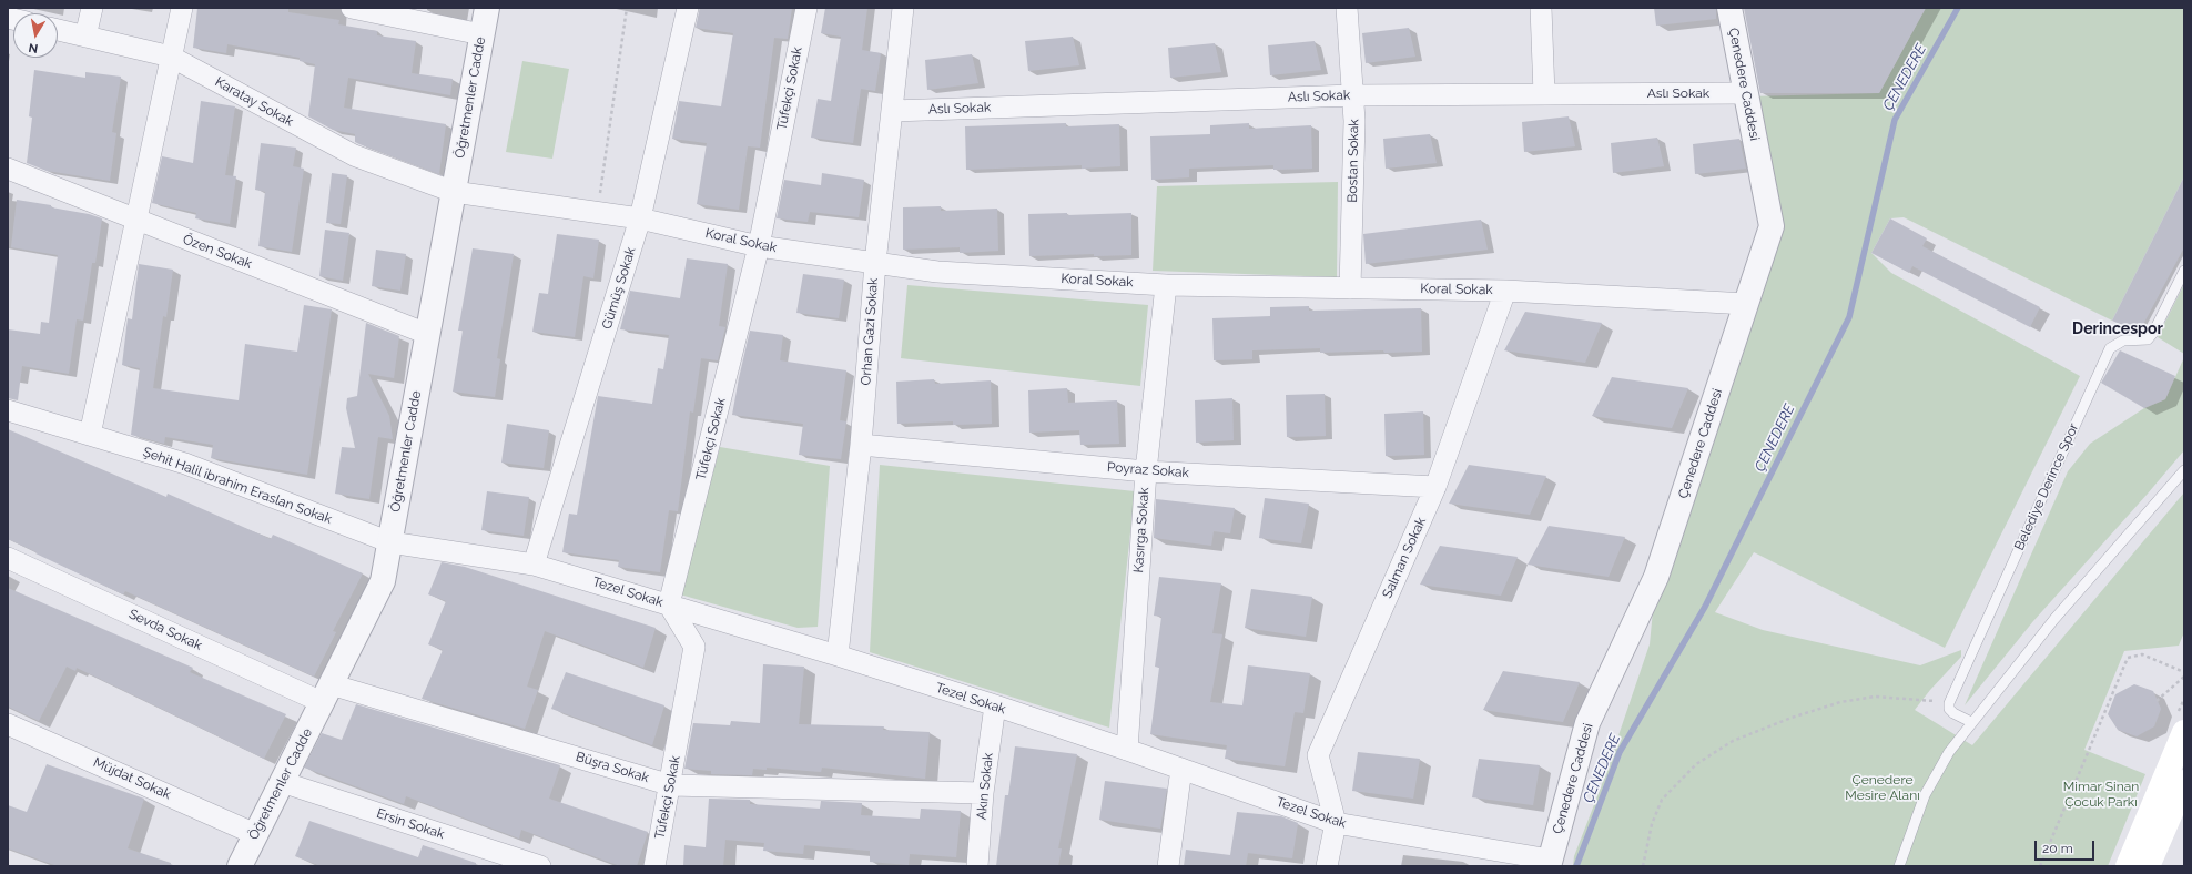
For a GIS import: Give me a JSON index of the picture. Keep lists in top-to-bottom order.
{
  "streets": {
    "street": [
      "Çenedere Caddesi",
      "Tüfekçi Sokak",
      "Aslı Sokak",
      "Öğretmenler Cadde",
      "Karatay Sokak",
      "Bostan Sokak",
      "Koral Sokak",
      "Özen Sokak",
      "Gümüş Sokak",
      "Orhan Gazi Sokak",
      "Poyraz Sokak",
      "Şehit Halil ibrahim Eraslan Sokak",
      "Kasırga Sokak",
      "Salman Sokak",
      "Tezel Sokak",
      "Sevda Sokak",
      "Büşra Sokak",
      "Müjdat Sokak",
      "Akın Sokak",
      "Ersin Sokak"
    ],
    "lane": ["Belediye Derince Spor"]
  },
  "crossings": [
    ["Çenedere Caddesi", "Aslı Sokak"],
    ["Çenedere Caddesi", "Koral Sokak"],
    ["Çenedere Caddesi", "Tezel Sokak"],
    ["Tüfekçi Sokak", "Koral Sokak"],
    ["Tüfekçi Sokak", "Tezel Sokak"],
    ["Tüfekçi Sokak", "Büşra Sokak"],
    ["Aslı Sokak", "Bostan Sokak"],
    ["Aslı Sokak", "Orhan Gazi Sokak"],
    ["Öğretmenler Cadde", "Karatay Sokak"],
    ["Öğretmenler Cadde", "Koral Sokak"],
    ["Öğretmenler Cadde", "Özen Sokak"],
    ["Öğretmenler Cadde", "Şehit Halil ibrahim Eraslan Sokak"],
    ["Öğretmenler Cadde", "Tezel Sokak"],
    ["Öğretmenler Cadde", "Sevda Sokak"],
    ["Öğretmenler Cadde", "Büşra Sokak"],
    ["Öğretmenler Cadde", "Müjdat Sokak"],
    ["Öğretmenler Cadde", "Ersin Sokak"],
    ["Karatay Sokak", "Koral Sokak"],
    ["Bostan Sokak", "Koral Sokak"],
    ["Koral Sokak", "Gümüş Sokak"],
    ["Koral Sokak", "Orhan Gazi Sokak"],
    ["Koral Sokak", "Kasırga Sokak"],
    ["Koral Sokak", "Salman Sokak"],
    ["Gümüş Sokak", "Tezel Sokak"],
    ["Orhan Gazi Sokak", "Poyraz Sokak"],
    ["Orhan Gazi Sokak", "Tezel Sokak"],
    ["Poyraz Sokak", "Kasırga Sokak"],
    ["Poyraz Sokak", "Salman Sokak"],
    ["Şehit Halil ibrahim Eraslan Sokak", "Tezel Sokak"],
    ["Kasırga Sokak", "Tezel Sokak"],
    ["Salman Sokak", "Tezel Sokak"],
    ["Tezel Sokak", "Akın Sokak"],
    ["Sevda Sokak", "Büşra Sokak"],
    ["Büşra Sokak", "Akın Sokak"]
  ],
  "districts": ["Derincespor"],
  "water": ["ÇENEDERE"],
  "parks": ["Çenedere Mesire Alanı", "Mimar Sinan Çocuk Parkı"],
  "scale_bar": "20 m",
  "north": "bottom"
}
